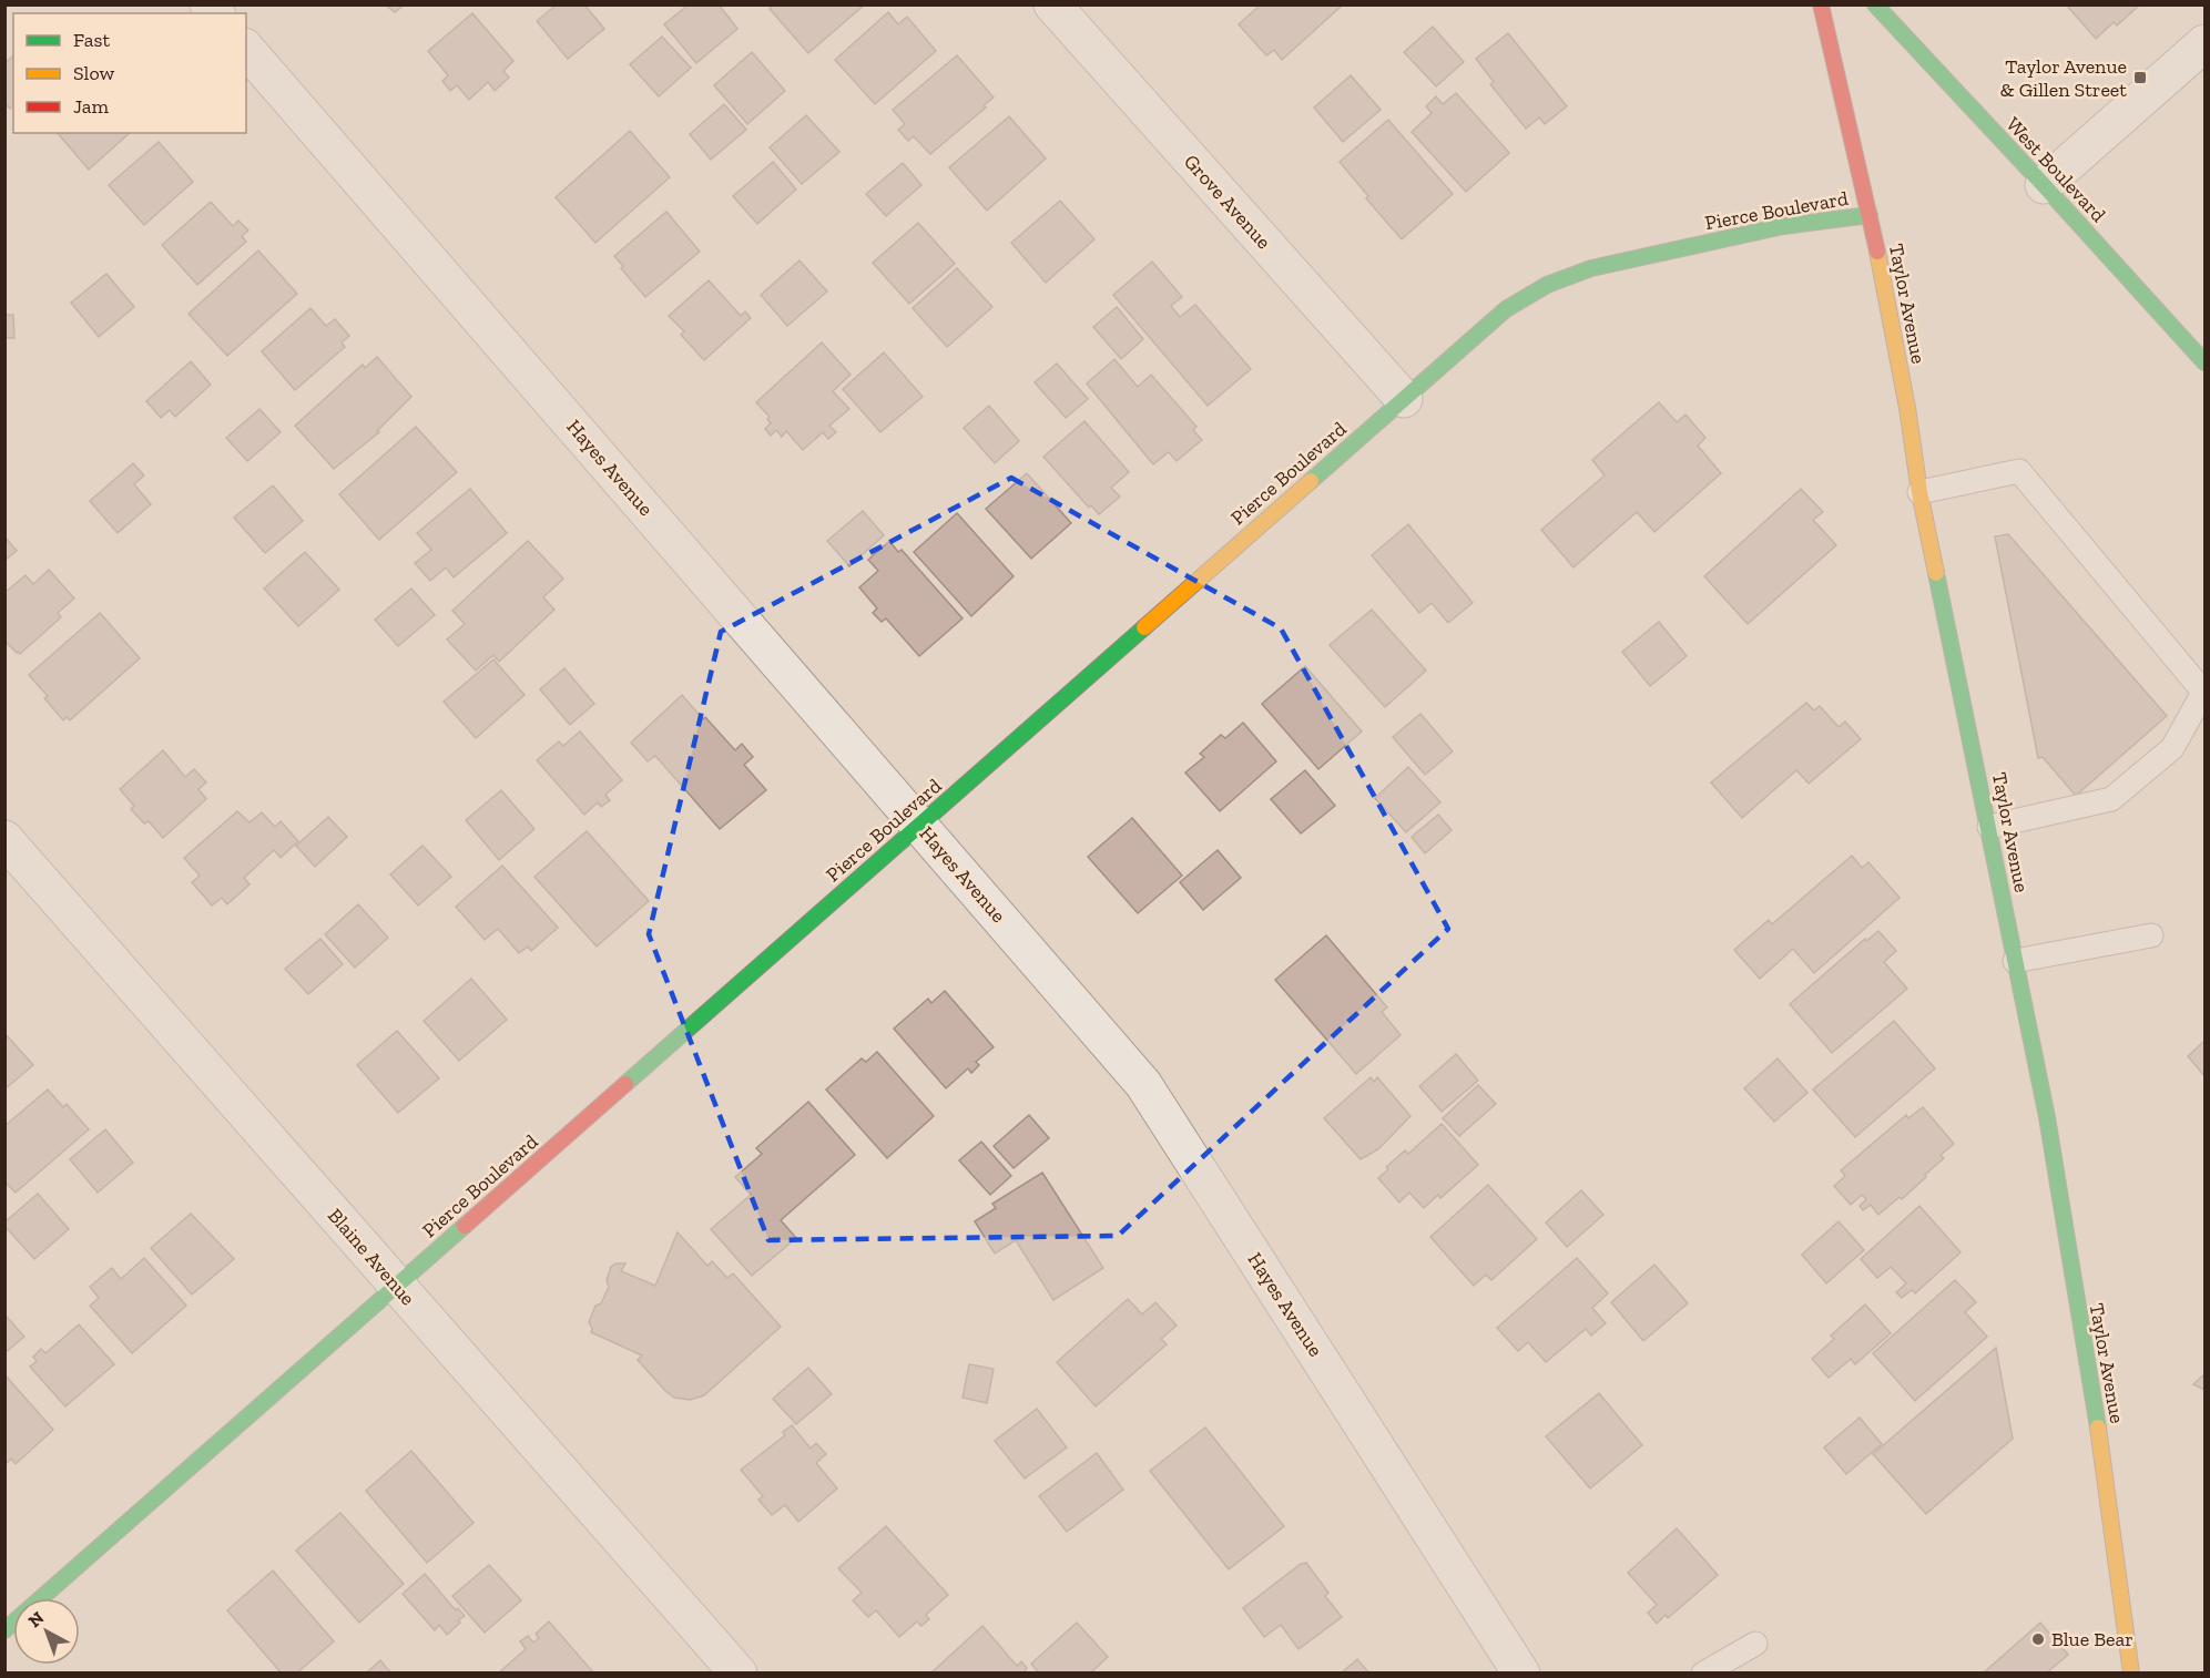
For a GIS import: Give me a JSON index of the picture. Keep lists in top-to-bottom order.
{
  "streets": {
    "street": [
      "West Boulevard",
      "Grove Avenue",
      "Pierce Boulevard",
      "Taylor Avenue",
      "Hayes Avenue",
      "Blaine Avenue"
    ]
  },
  "crossings": [
    ["Grove Avenue", "Pierce Boulevard"],
    ["Pierce Boulevard", "Taylor Avenue"],
    ["Pierce Boulevard", "Hayes Avenue"],
    ["Pierce Boulevard", "Blaine Avenue"]
  ],
  "places": {
    "transit": ["Taylor Avenue & Gillen Street"],
    "other": ["Blue Bear"]
  },
  "legend": ["Fast", "Slow", "Jam"],
  "north": "top left"
}
